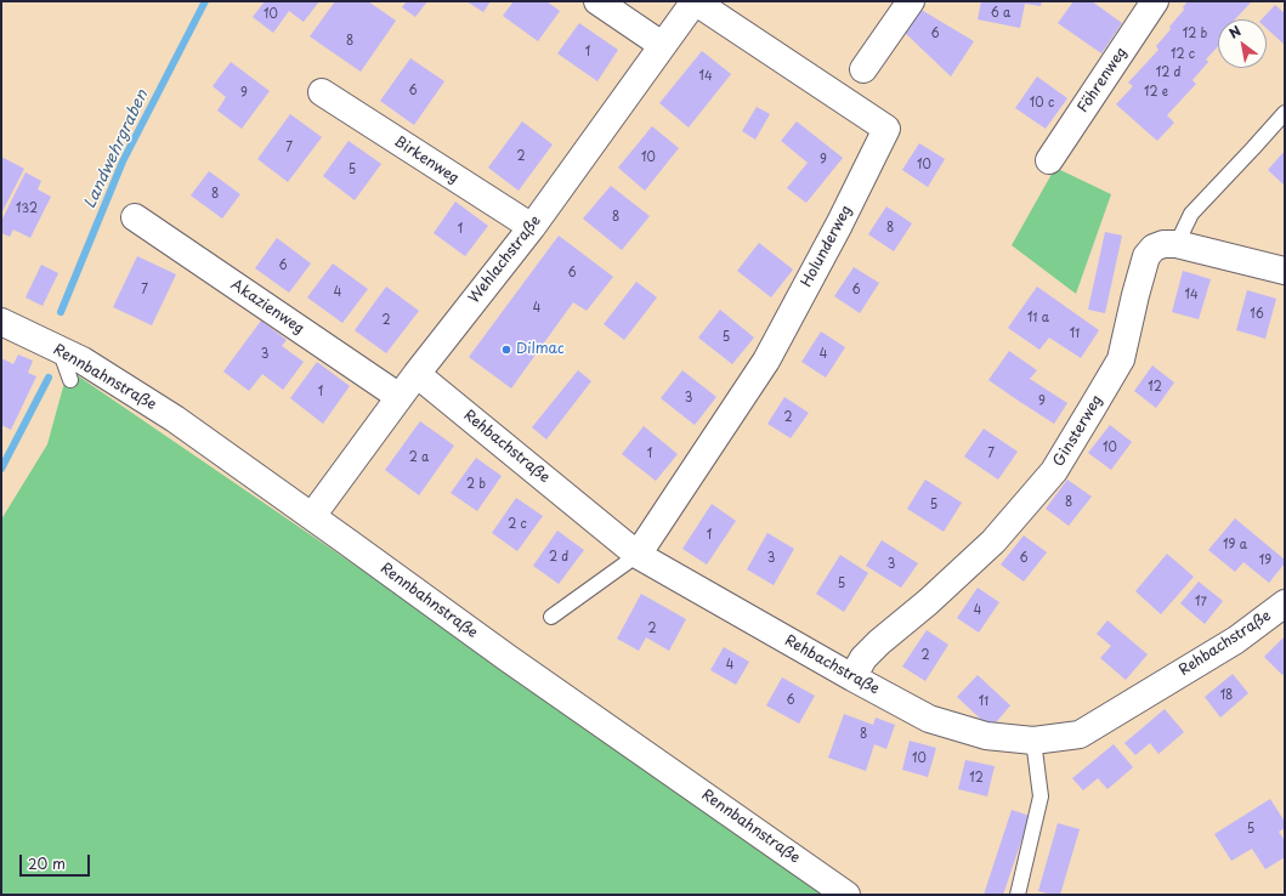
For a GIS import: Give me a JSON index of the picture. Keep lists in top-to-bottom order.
{
  "streets": {
    "street": [
      "Föhrenweg",
      "Birkenweg",
      "Holunderweg",
      "Wehlachstraße",
      "Akazienweg",
      "Rennbahnstraße",
      "Ginsterweg",
      "Rehbachstraße"
    ]
  },
  "crossings": [
    ["Birkenweg", "Wehlachstraße"],
    ["Holunderweg", "Wehlachstraße"],
    ["Holunderweg", "Rehbachstraße"],
    ["Wehlachstraße", "Akazienweg"],
    ["Wehlachstraße", "Rennbahnstraße"],
    ["Wehlachstraße", "Rehbachstraße"],
    ["Ginsterweg", "Rehbachstraße"]
  ],
  "water": ["Landwehrgraben"],
  "places": ["Dilmac"],
  "house_numbers": [
    "6 a",
    "10",
    "6",
    "12 b",
    "8",
    "1",
    "12 c",
    "12 d",
    "14",
    "6",
    "12 e",
    "9",
    "10 c",
    "7",
    "2",
    "10",
    "9",
    "10",
    "5",
    "8",
    "132",
    "8",
    "8",
    "1",
    "6",
    "6",
    "7",
    "6",
    "4",
    "14",
    "4",
    "16",
    "11 a",
    "2",
    "11",
    "5",
    "3",
    "4",
    "12",
    "1",
    "3",
    "9",
    "2",
    "10",
    "1",
    "7",
    "2 a",
    "2 b",
    "8",
    "5",
    "2 c",
    "1",
    "19 a",
    "2 d",
    "3",
    "6",
    "19",
    "3",
    "5",
    "17",
    "4",
    "2",
    "2",
    "4",
    "18",
    "6",
    "11",
    "8",
    "10",
    "12",
    "5"
  ],
  "scale_bar": "20 m",
  "north": "top left"
}
